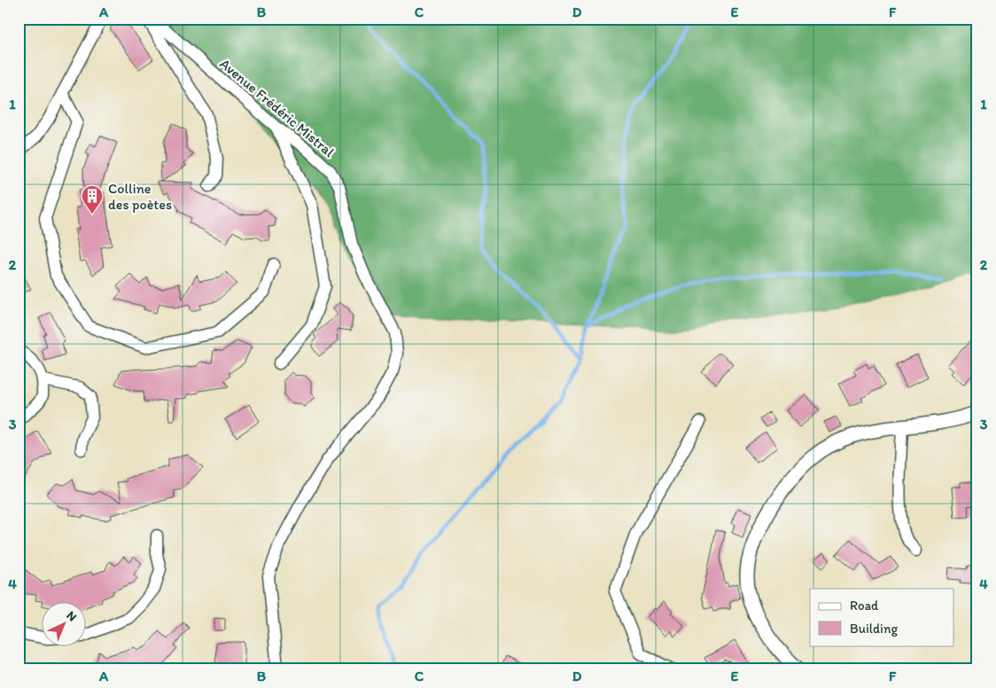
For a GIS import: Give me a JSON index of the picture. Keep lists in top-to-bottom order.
{
  "streets": {
    "street": ["Avenue Frédéric Mistral"]
  },
  "places": {
    "building": ["Colline des poètes"]
  },
  "legend": ["Road", "Building"],
  "north": "top right",
  "grid": {
    "columns": [
      "A",
      "B",
      "C",
      "D",
      "E",
      "F"
    ],
    "rows": [
      "1",
      "2",
      "3",
      "4"
    ]
  }
}
